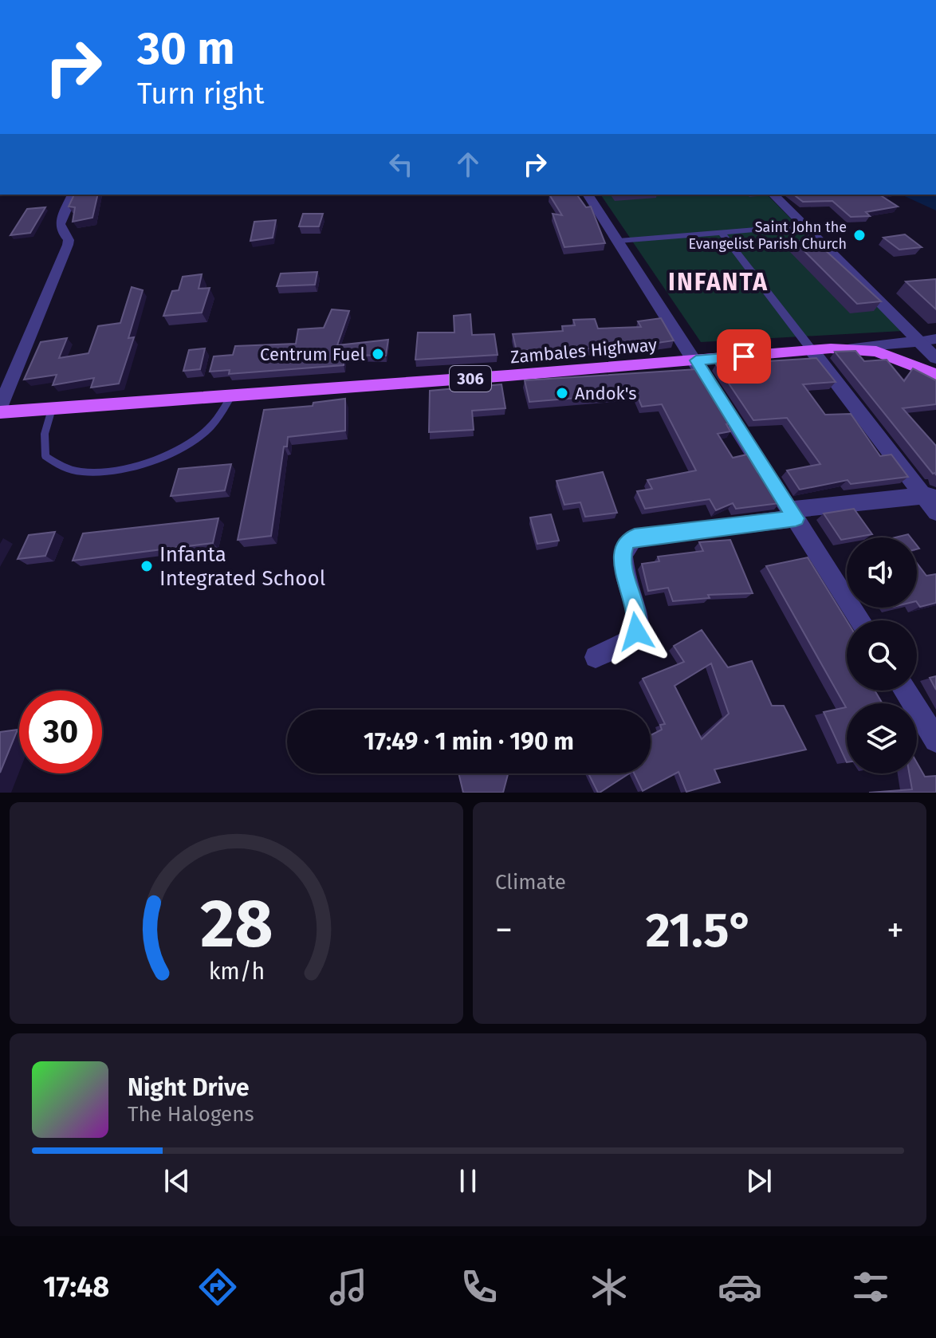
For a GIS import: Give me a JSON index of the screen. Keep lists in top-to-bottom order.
{
  "streets": {
    "main road": ["Zambales Highway", "306"]
  },
  "districts": ["INFANTA"],
  "places": [
    "Saint John the Evangelist Parish Church",
    "Centrum Fuel",
    "Andok's",
    "Infanta Integrated School"
  ],
  "page": {
    "turn": ["30 m", "Turn right"],
    "limit": "30",
    "trip": "17:49 · 1 min · 190 m",
    "tile": "Climate",
    "heat": ["−", "21.5°", "+"],
    "song": ["Night Drive", "The Halogens"],
    "tabs": "17:48",
    "gauge": ["28", "km/h"]
  }
}
